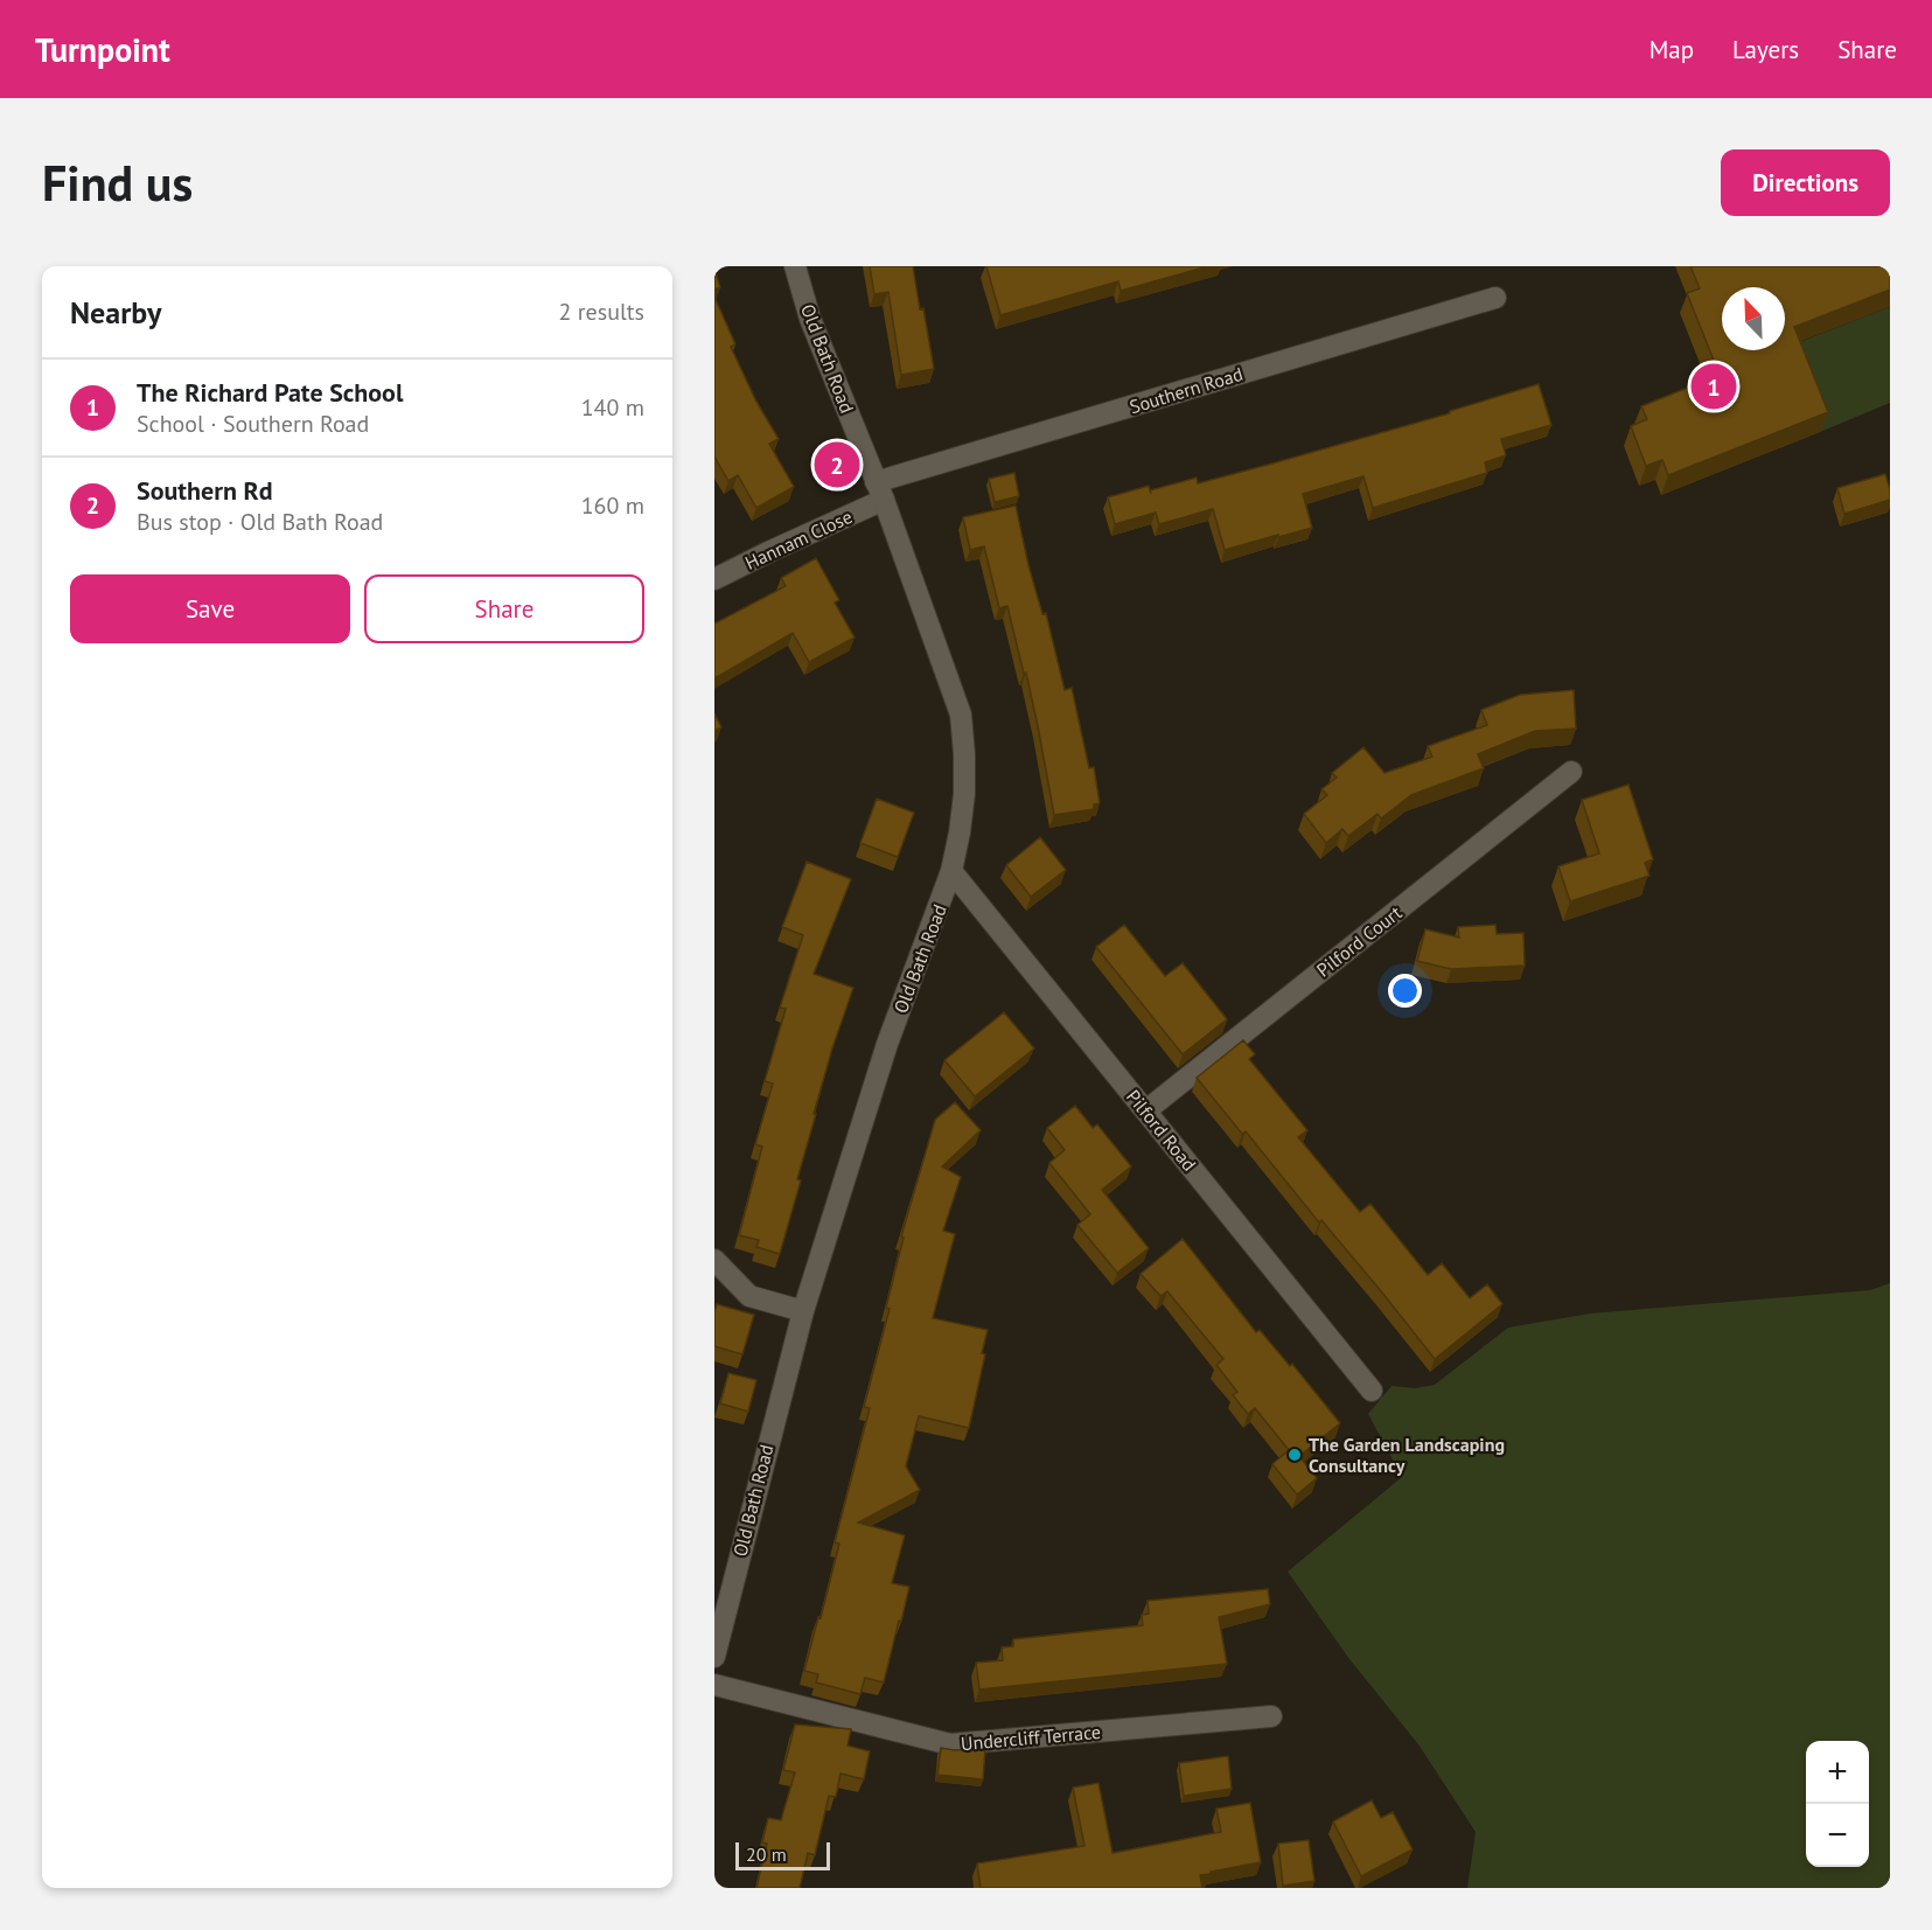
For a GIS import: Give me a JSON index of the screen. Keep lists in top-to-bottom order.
{
  "streets": {
    "street": [
      "Old Bath Road",
      "Southern Road",
      "Hannam Close",
      "Pilford Court",
      "Pilford Road",
      "Undercliff Terrace"
    ]
  },
  "crossings": [
    ["Old Bath Road", "Southern Road"],
    ["Old Bath Road", "Hannam Close"],
    ["Old Bath Road", "Pilford Road"],
    ["Southern Road", "Hannam Close"],
    ["Pilford Court", "Pilford Road"]
  ],
  "places": ["The Garden Landscaping Consultancy"],
  "scale_bar": "20 m",
  "north": "top left",
  "page": {
    "header": "Turnpoint",
    "nav": ["Map", "Layers", "Share"],
    "buttons": [
      "Directions",
      ["Save", "Share"]
    ],
    "title": "Find us",
    "heading": ["Nearby", "2 results"],
    "list": [
      {
        "mark": "1",
        "name": "The Richard Pate School",
        "note": "School · Southern Road",
        "value": "140 m"
      },
      {
        "mark": "2",
        "name": "Southern Rd",
        "note": "Bus stop · Old Bath Road",
        "value": "160 m"
      }
    ],
    "pins": ["1", "2"],
    "map_buttons": ["+", "−"],
    "scale": "20 m"
  }
}
